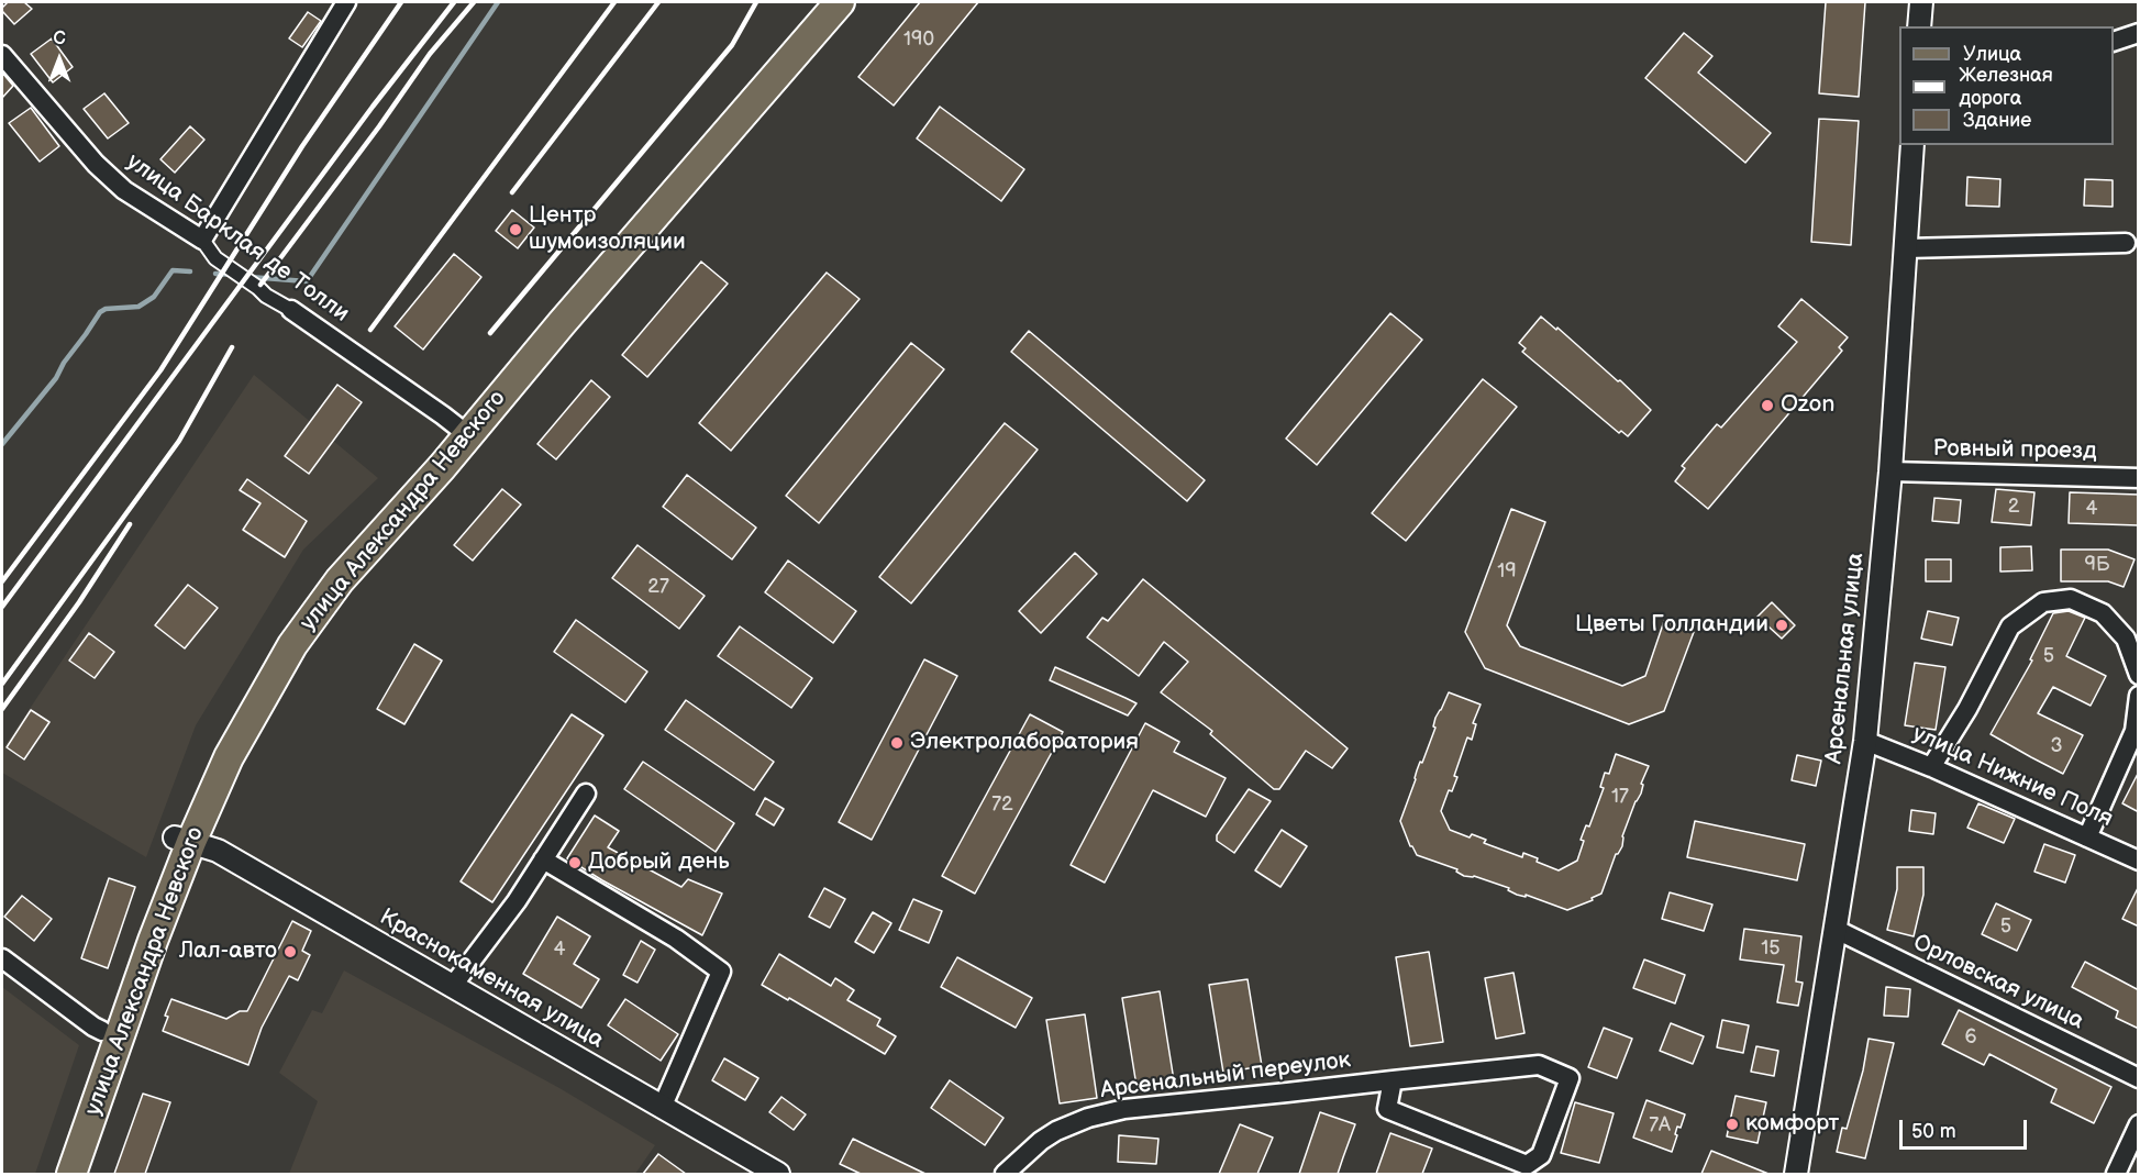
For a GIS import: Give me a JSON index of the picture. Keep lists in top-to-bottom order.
{
  "streets": {
    "main road": ["улица Александра Невского"],
    "street": [
      "улица Барклая де Толли",
      "Ровный проезд",
      "Арсенальная улица",
      "улица Нижние Поля",
      "Краснокаменная улица",
      "Орловская улица",
      "Арсенальный переулок"
    ]
  },
  "crossings": [
    ["улица Барклая де Толли", "улица Александра Невского"],
    ["Ровный проезд", "Арсенальная улица"],
    ["улица Александра Невского", "Краснокаменная улица"],
    ["Арсенальная улица", "улица Нижние Поля"],
    ["Арсенальная улица", "Орловская улица"]
  ],
  "places": [
    "Центр шумоизоляции",
    "Ozon",
    "Цветы Голландии",
    "Электролаборатория",
    "Добрый день",
    "Лал-авто",
    "комфорт"
  ],
  "house_numbers": [
    "190",
    "2",
    "4",
    "9Б",
    "19",
    "27",
    "5",
    "3",
    "17",
    "72",
    "5",
    "15",
    "4",
    "6",
    "7А"
  ],
  "legend": ["Улица", "Железная дорога", "Здание"],
  "scale_bar": "50 m",
  "north": "top"
}
